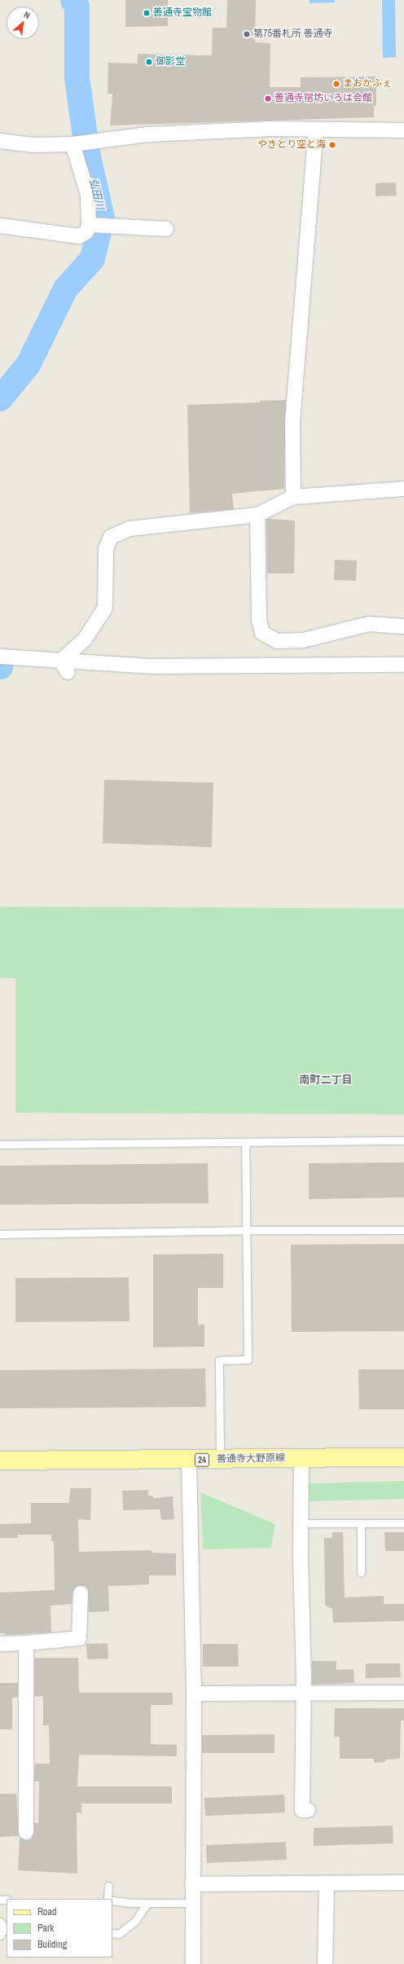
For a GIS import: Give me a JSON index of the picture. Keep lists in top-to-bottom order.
{
  "streets": {
    "main road": ["善通寺大野原線", "24"]
  },
  "districts": ["南町二丁目"],
  "water": ["弘田川"],
  "places": [
    "善通寺宝物館",
    "第75番札所 善通寺",
    "御影堂",
    "まおかふぇ",
    "善通寺宿坊いろは会館",
    "やきとり空と海"
  ],
  "legend": ["Road", "Park", "Building"],
  "north": "top right"
}
